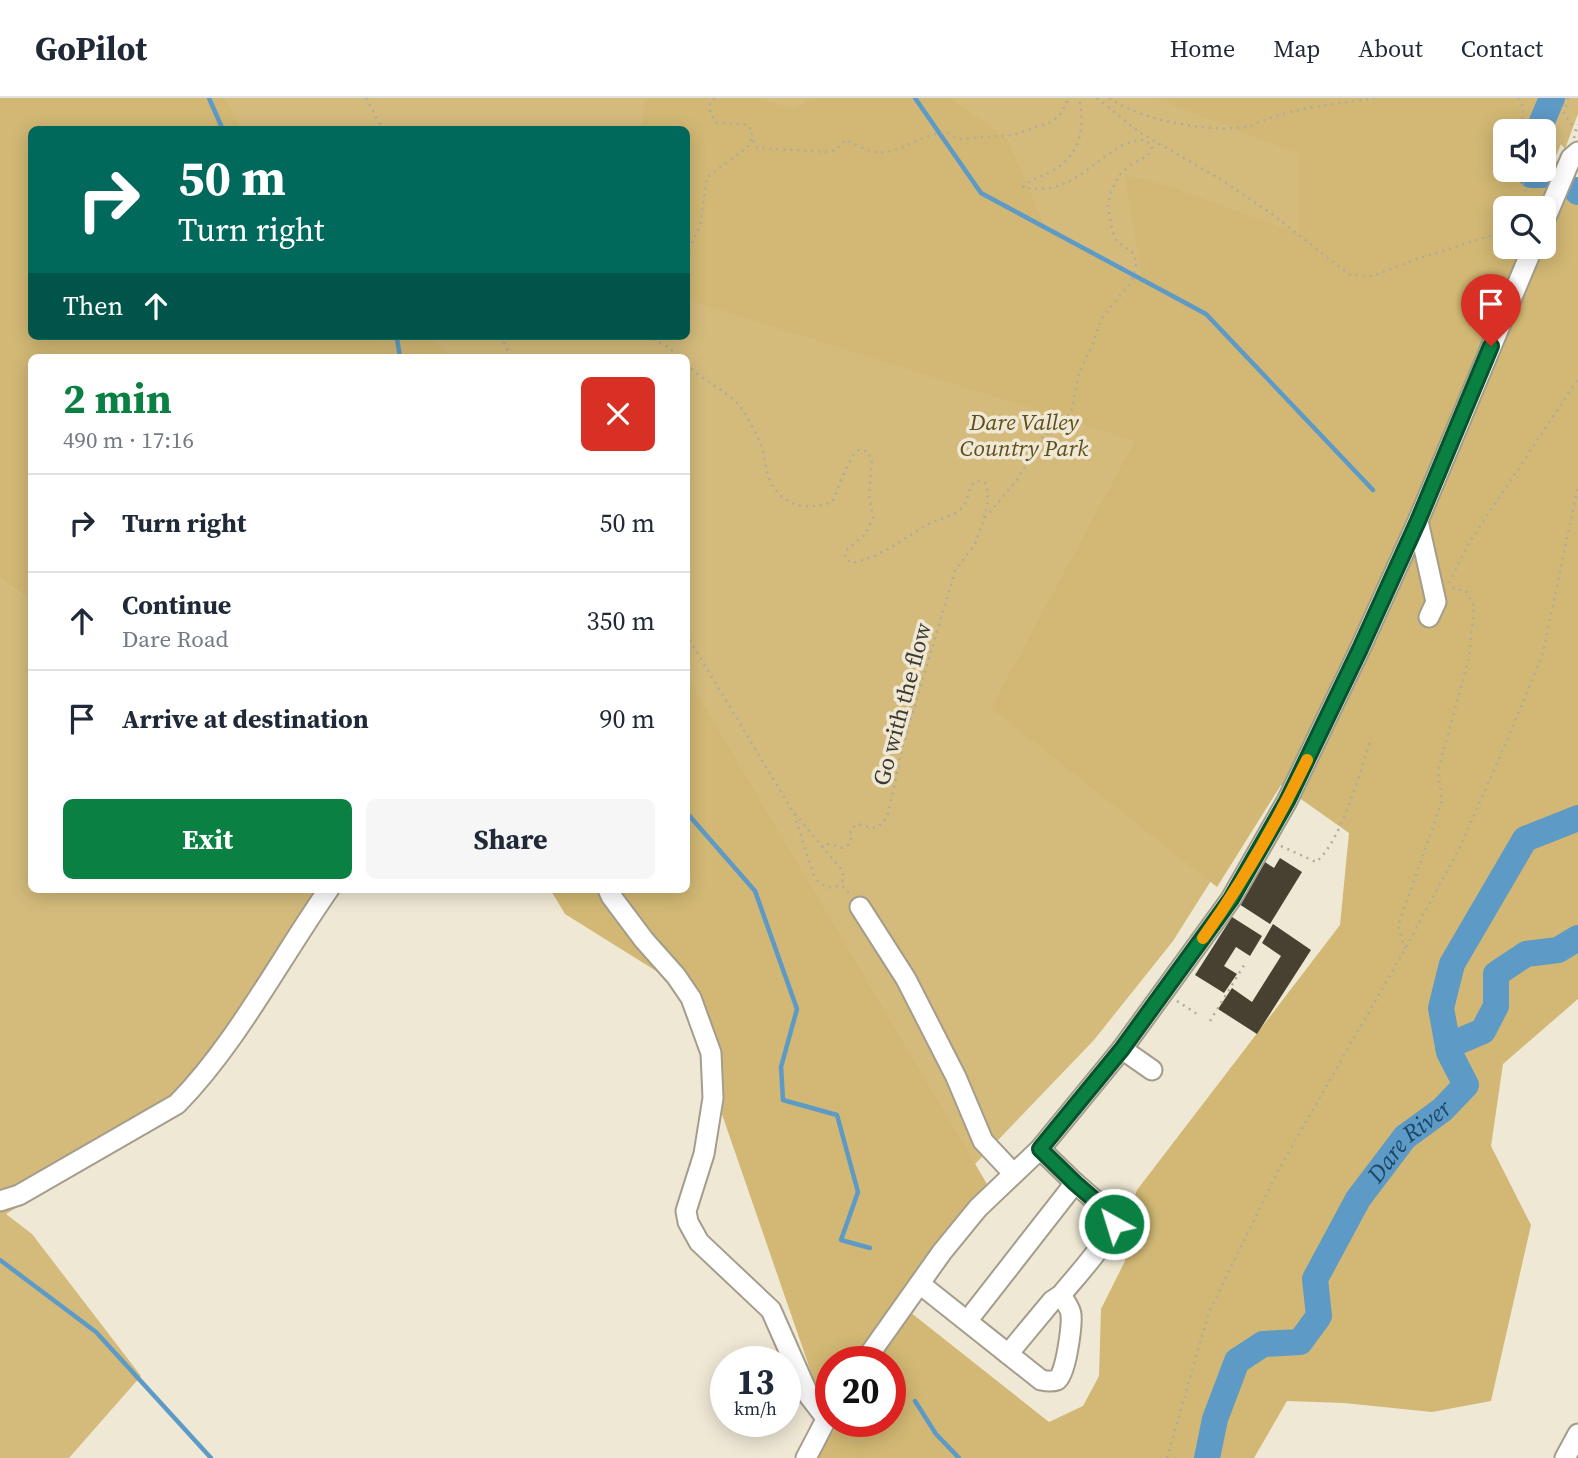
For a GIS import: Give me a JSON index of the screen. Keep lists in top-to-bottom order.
{
  "streets": {
    "path": ["Go with the flow"]
  },
  "water": ["Dare River"],
  "parks": ["Dare Valley Country Park"],
  "page": {
    "header": "GoPilot",
    "nav": [
      "Home",
      "Map",
      "About",
      "Contact"
    ],
    "turn": ["50 m", "Turn right"],
    "then": "Then",
    "heading": ["2 min", "490 m · 17:16"],
    "list": [
      {
        "name": "Turn right",
        "value": "50 m"
      },
      {
        "name": "Continue",
        "note": "Dare Road",
        "value": "350 m"
      },
      {
        "name": "Arrive at destination",
        "value": "90 m"
      }
    ],
    "buttons": ["Exit", "Share"],
    "speed": "13 km/h",
    "limit": "20"
  }
}
